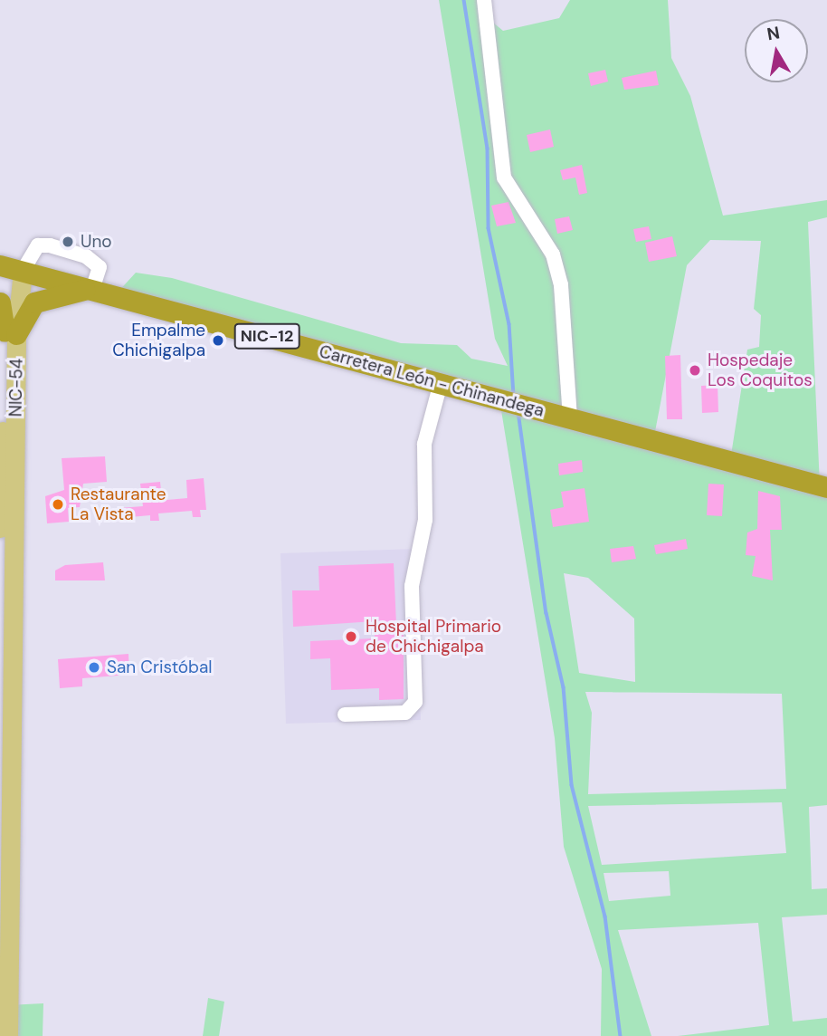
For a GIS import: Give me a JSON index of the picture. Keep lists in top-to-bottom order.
{
  "streets": {
    "highway": ["NIC-12", "Carretera León - Chinandega"],
    "main road": ["NIC-54"]
  },
  "crossings": [
    ["Carretera León - Chinandega", "NIC-54"]
  ],
  "places": [
    "Uno",
    "Empalme Chichigalpa",
    "Hospedaje Los Coquitos",
    "Restaurante La Vista",
    "Hospital Primario de Chichigalpa",
    "San Cristóbal"
  ],
  "north": "top"
}
